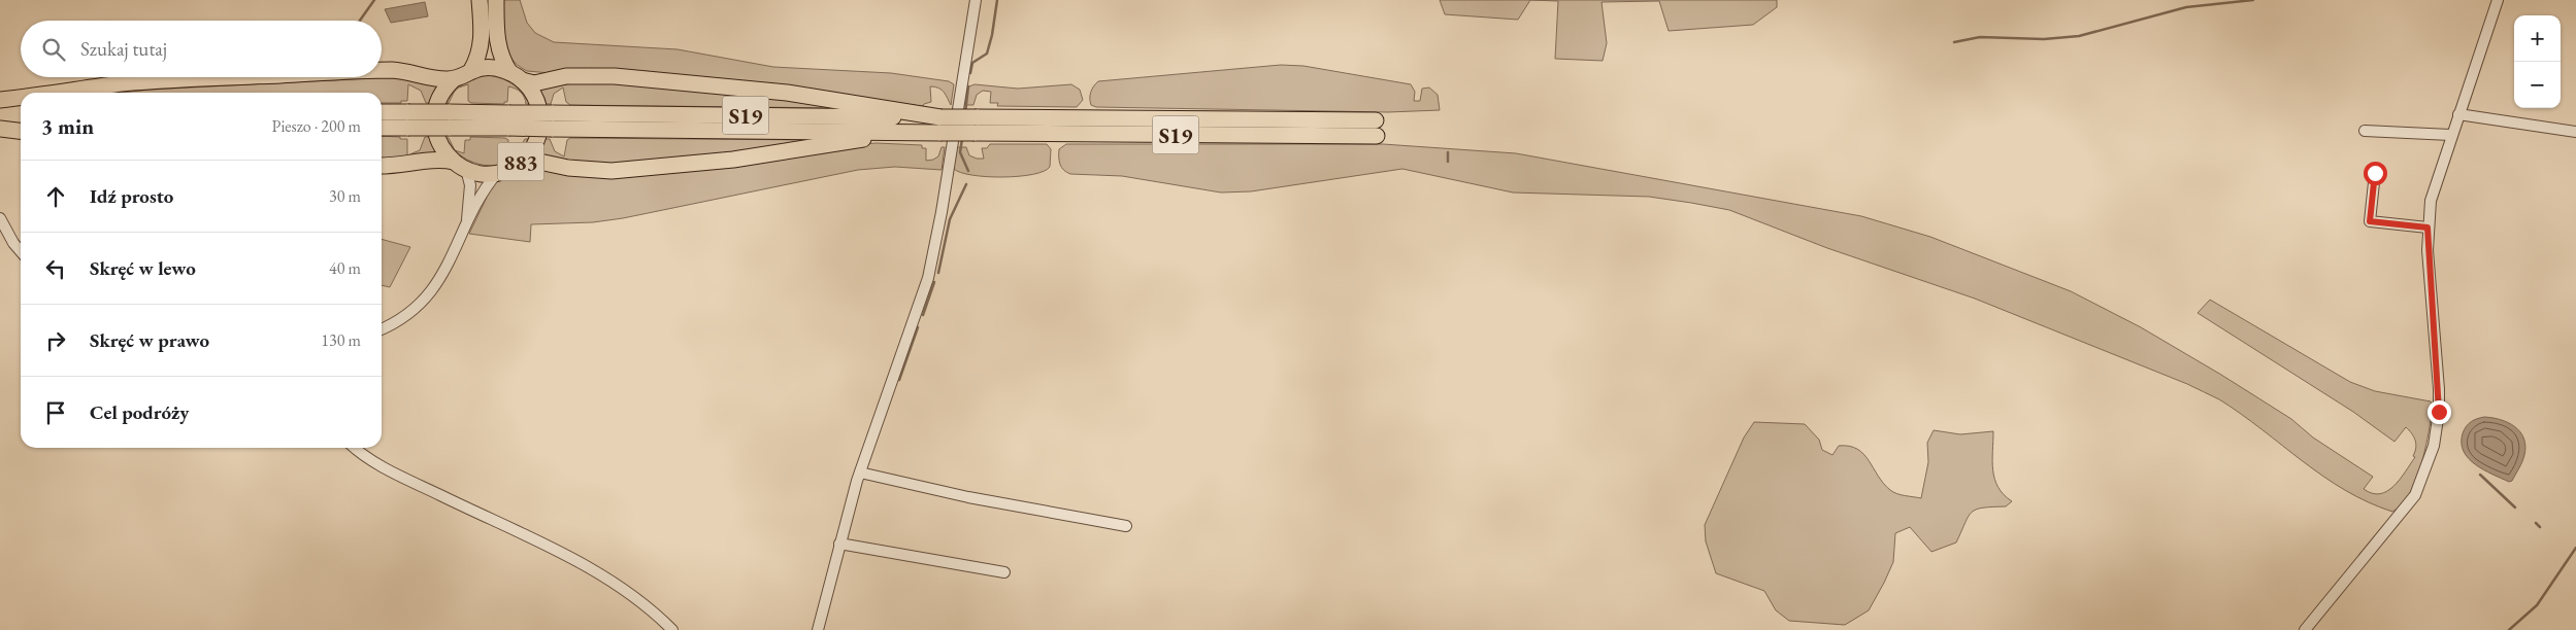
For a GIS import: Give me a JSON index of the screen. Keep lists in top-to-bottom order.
{
  "streets": {
    "highway": ["S19", "883"]
  },
  "page": {
    "map_buttons": ["+", "−"],
    "search": "Szukaj tutaj",
    "heading": ["3 min", "Pieszo · 200 m"],
    "list": [
      ["Idź prosto", "30 m"],
      ["Skręć w lewo", "40 m"],
      ["Skręć w prawo", "130 m"],
      "Cel podróży"
    ]
  }
}
